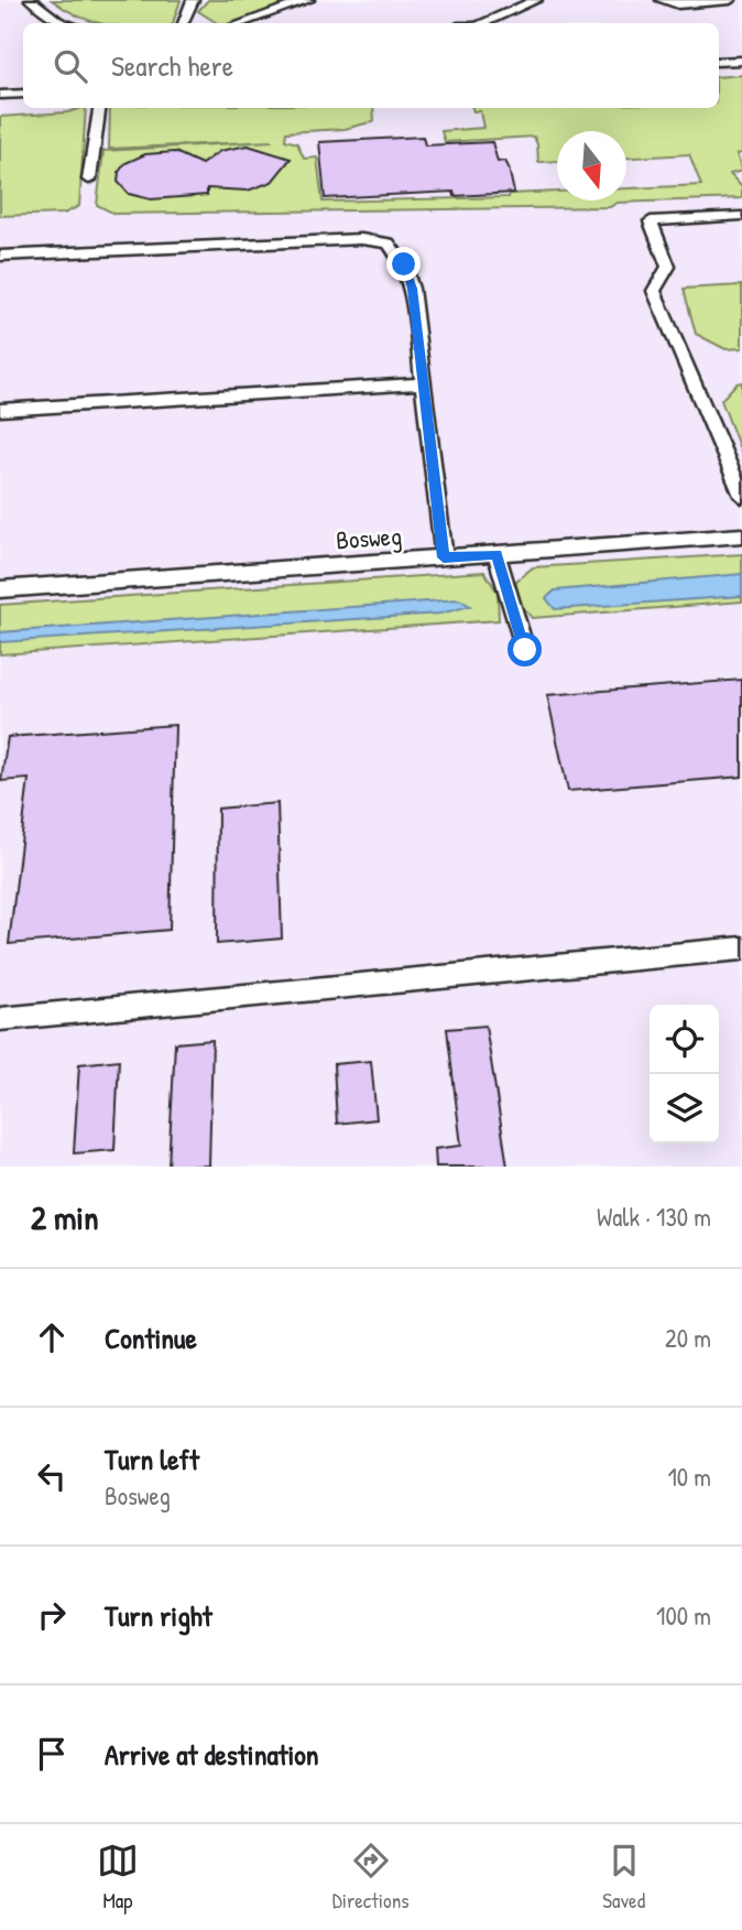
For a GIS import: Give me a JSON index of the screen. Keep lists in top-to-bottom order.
{
  "streets": {
    "lane": ["Bosweg"]
  },
  "north": "bottom",
  "page": {
    "search": "Search here",
    "heading": ["2 min", "Walk · 130 m"],
    "list": [
      ["Continue", "20 m"],
      ["Turn left", "Bosweg", "10 m"],
      ["Turn right", "100 m"],
      "Arrive at destination"
    ],
    "nav": ["Map", "Directions", "Saved"]
  }
}
